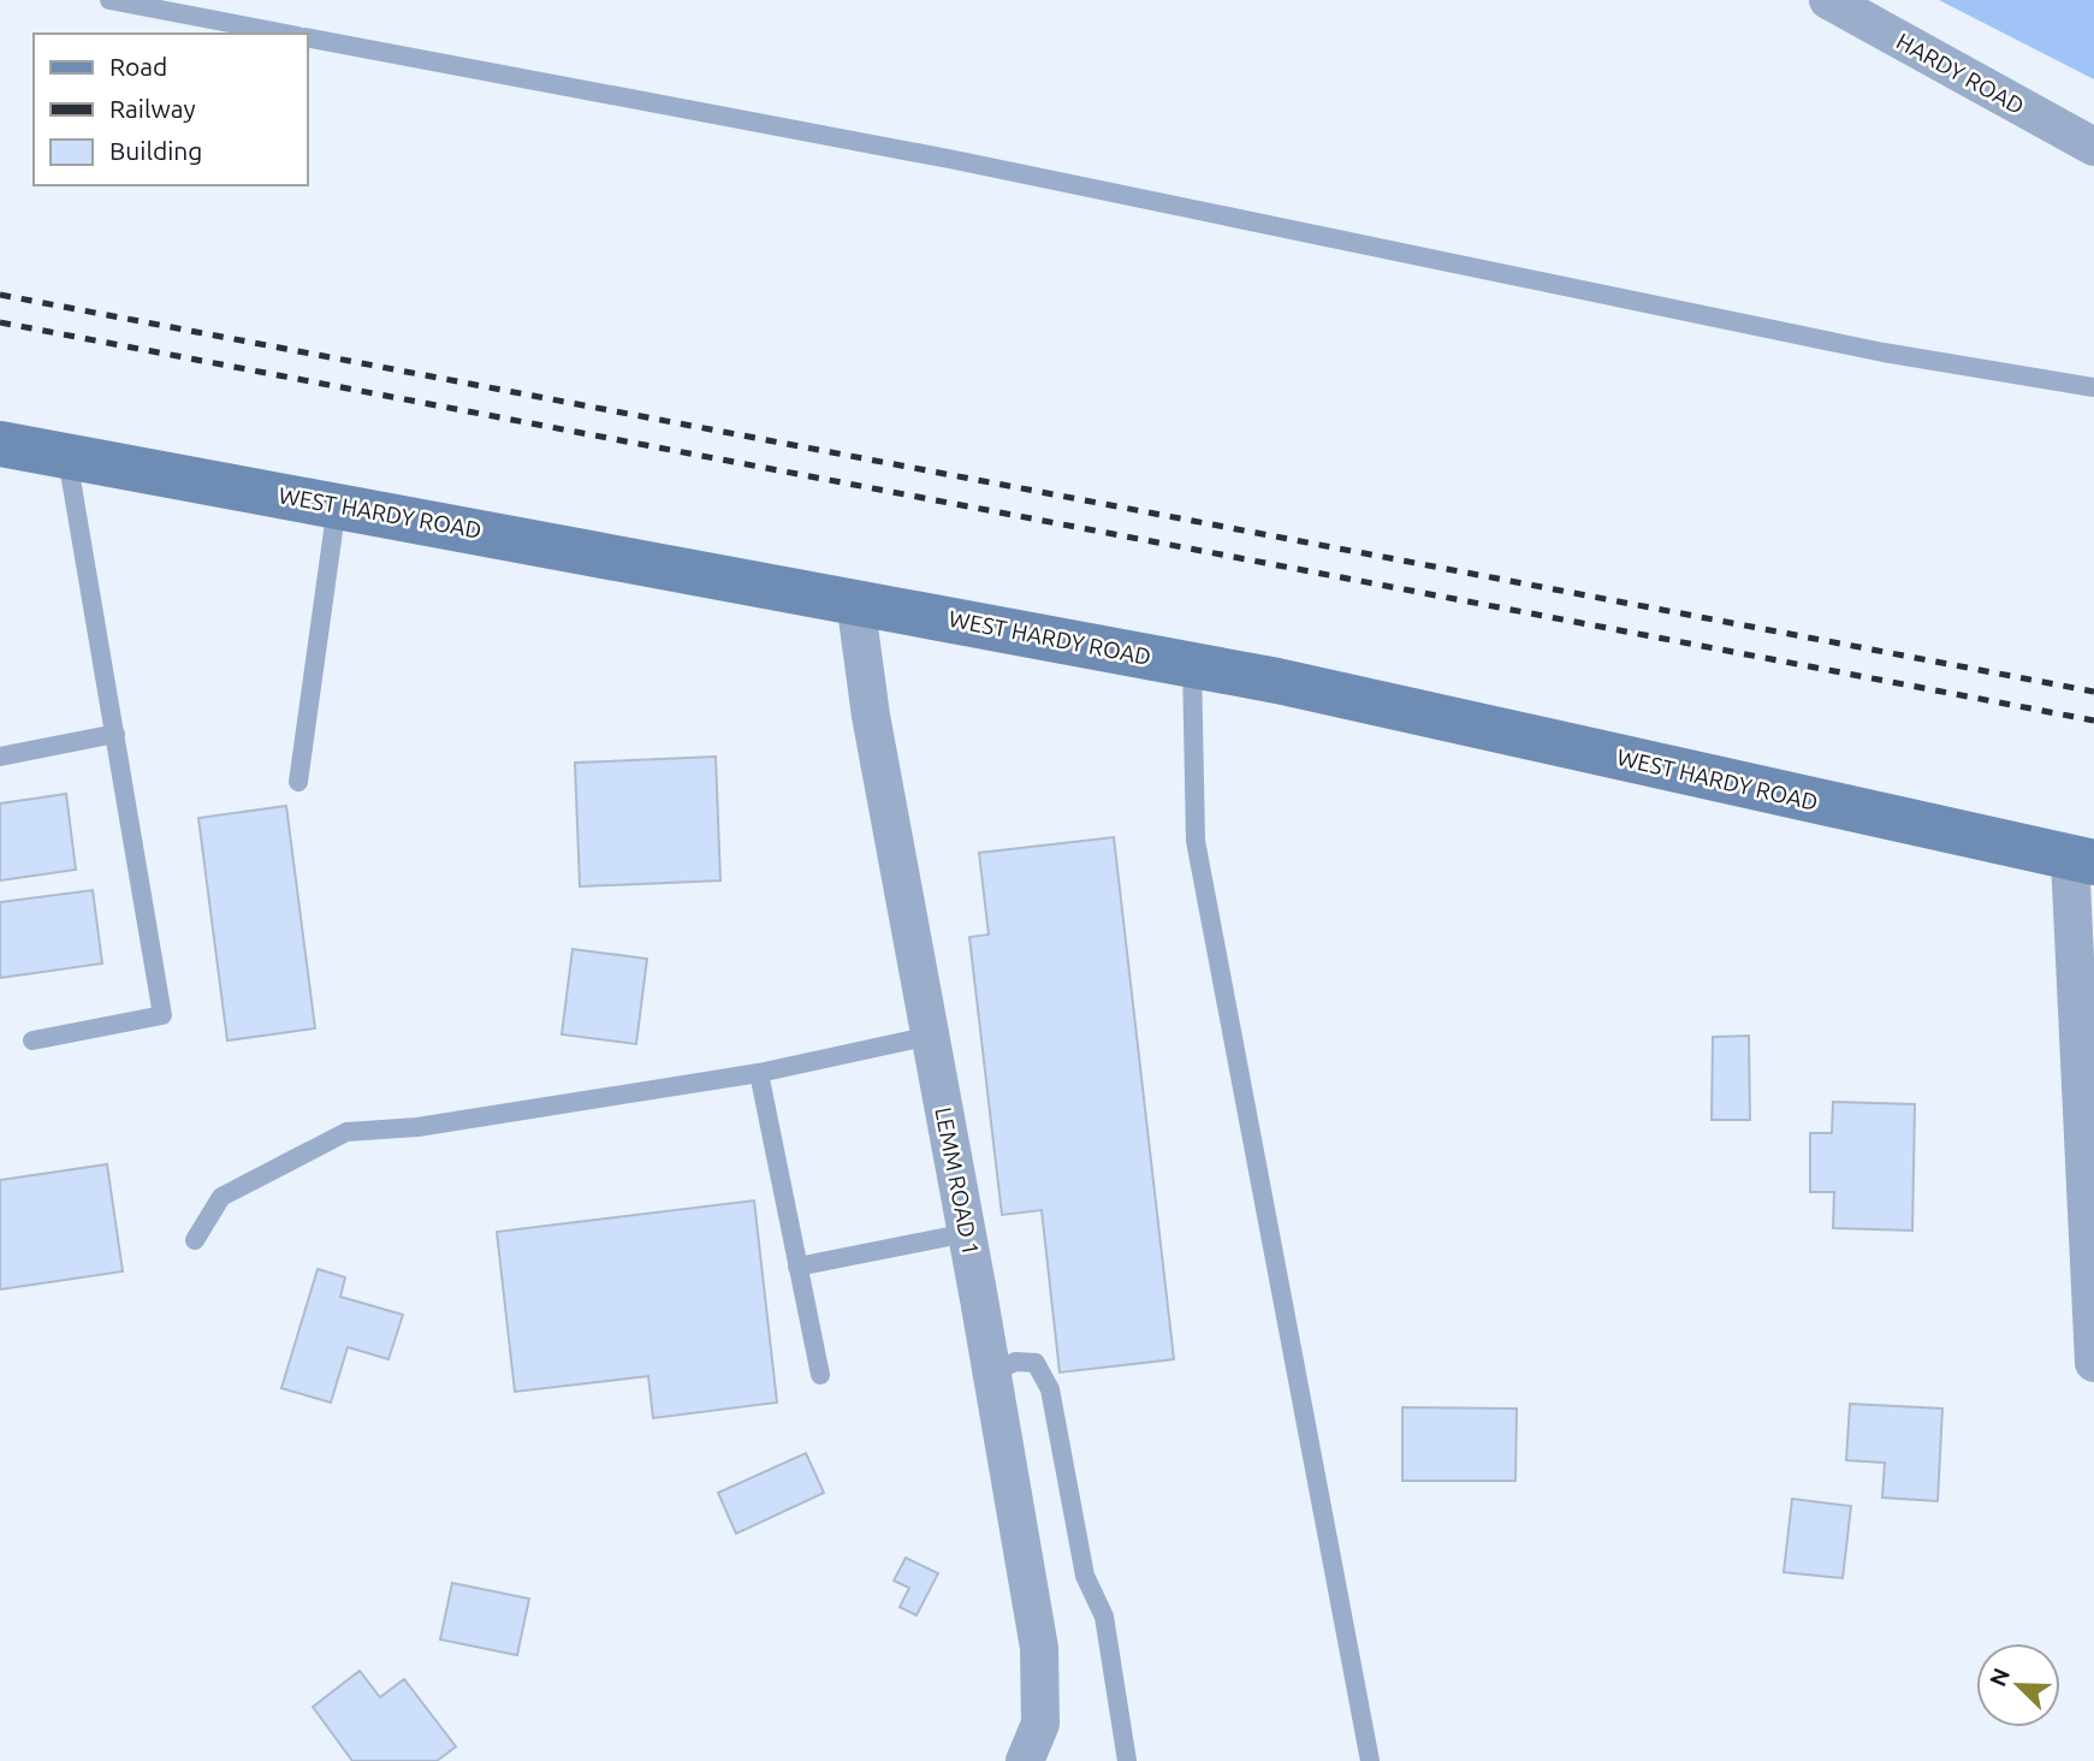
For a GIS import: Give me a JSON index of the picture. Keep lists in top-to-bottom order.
{
  "streets": {
    "main road": ["WEST HARDY ROAD"],
    "street": ["HARDY ROAD", "LEMM ROAD 1"]
  },
  "crossings": [
    ["WEST HARDY ROAD", "LEMM ROAD 1"]
  ],
  "legend": ["Road", "Railway", "Building"],
  "north": "top left"
}
